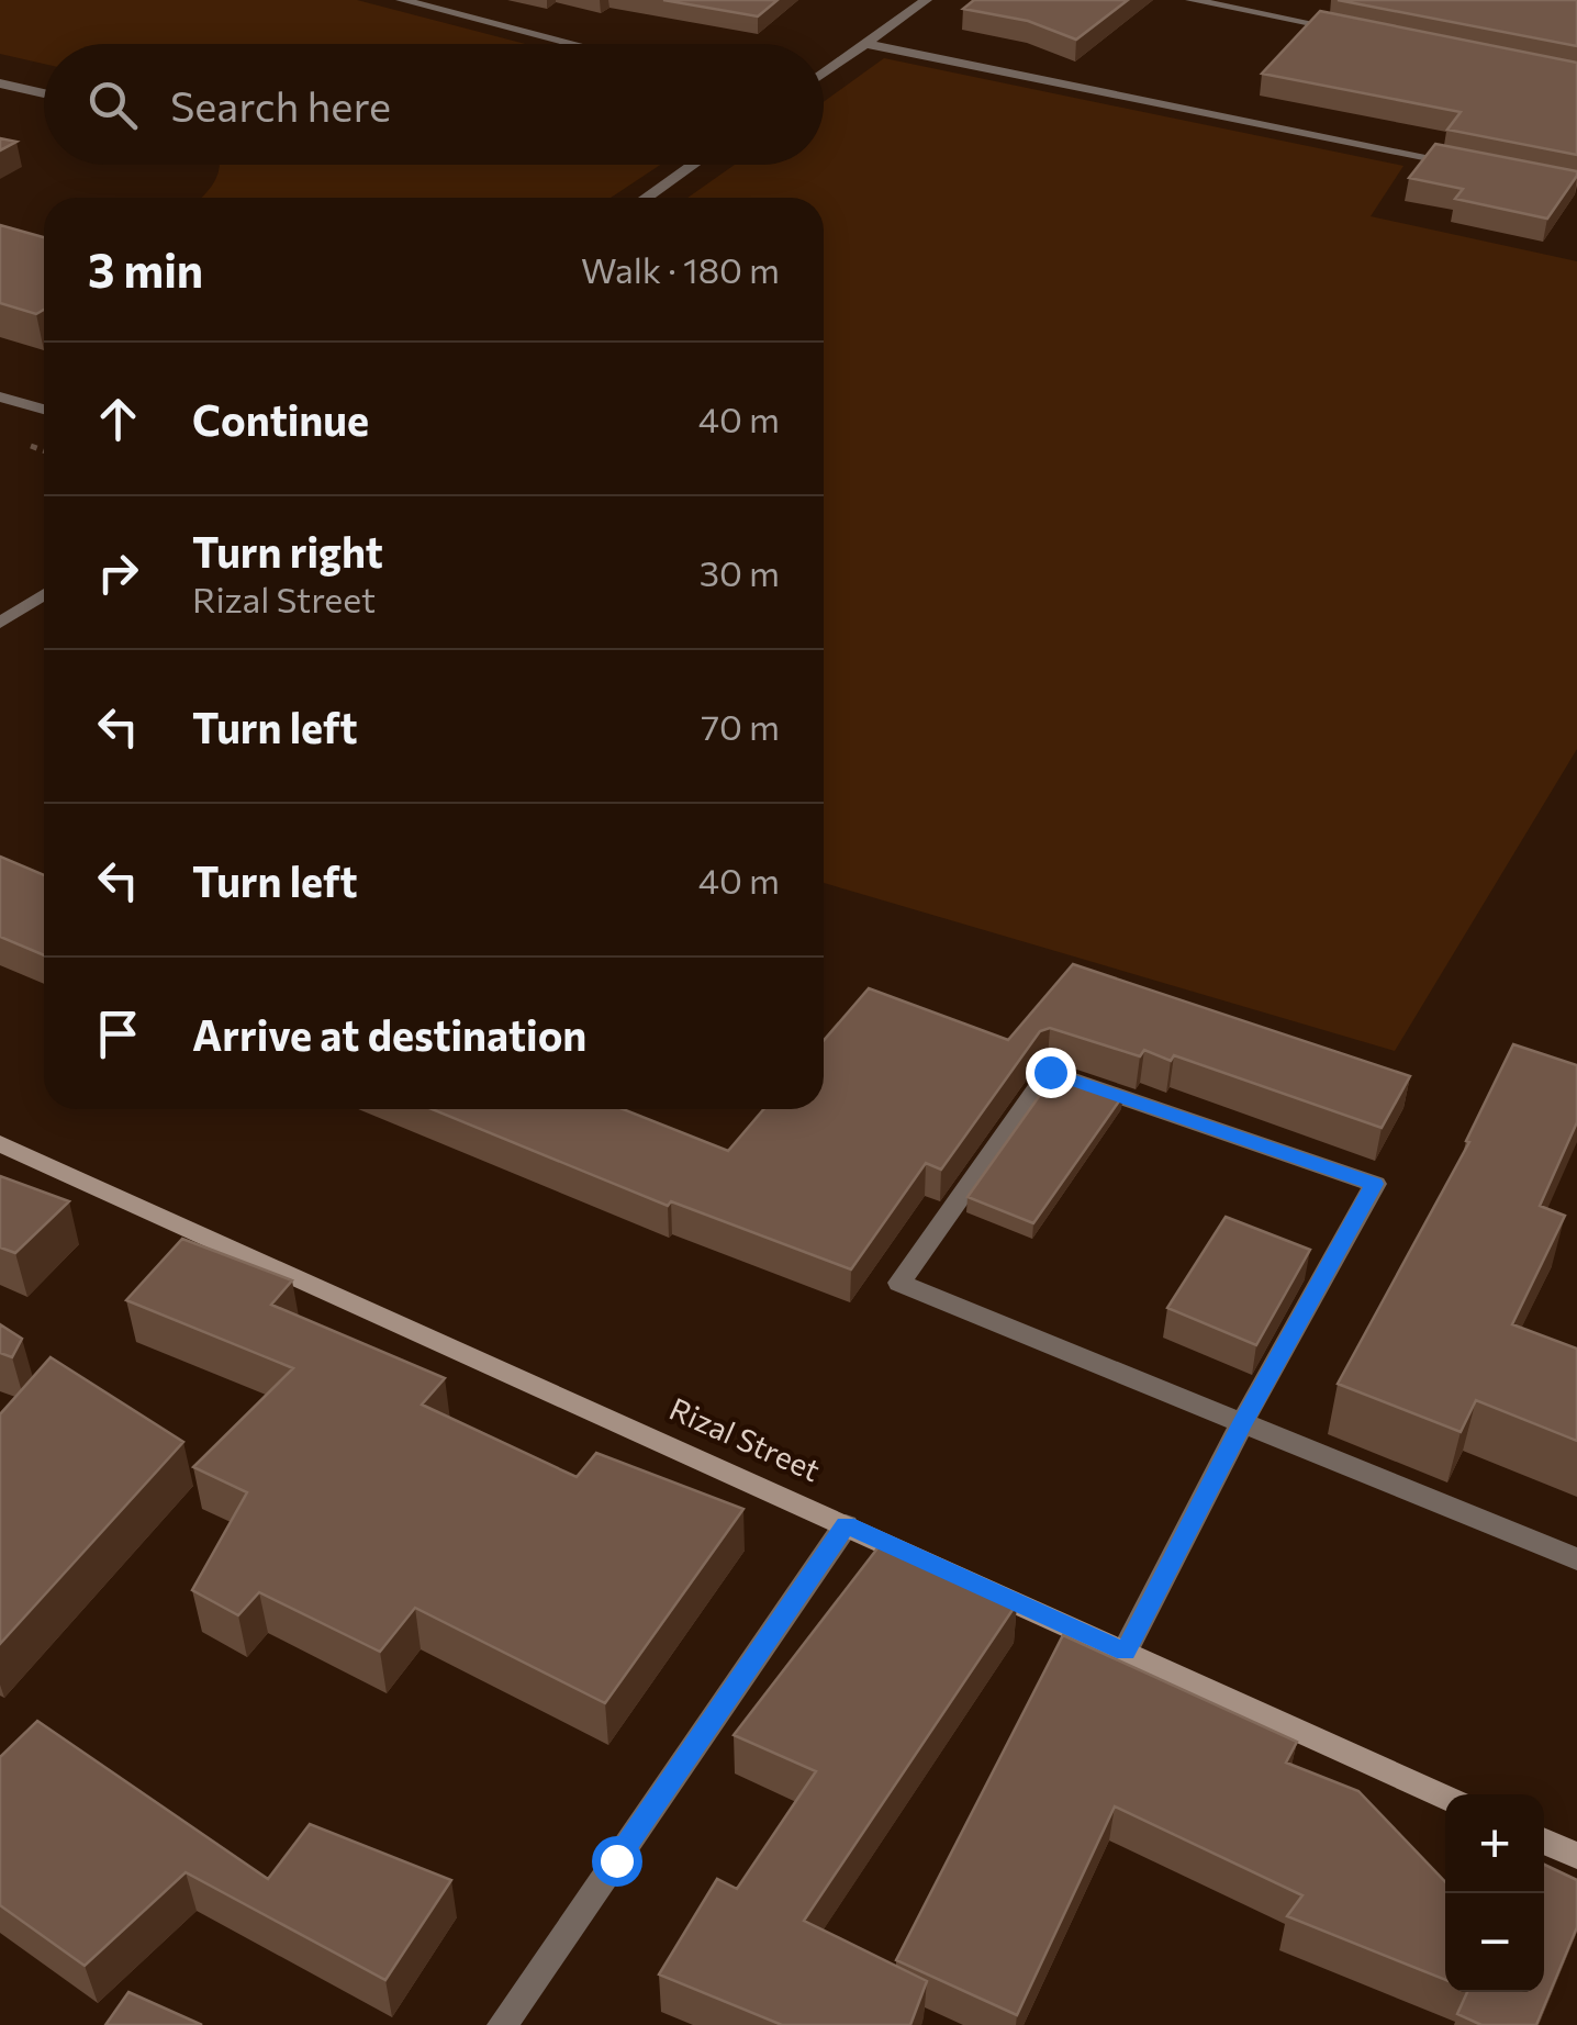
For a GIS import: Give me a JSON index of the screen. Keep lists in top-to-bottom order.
{
  "streets": {
    "main road": ["Rizal Street"]
  },
  "page": {
    "search": "Search here",
    "heading": ["3 min", "Walk · 180 m"],
    "list": [
      ["Continue", "40 m"],
      ["Turn right", "Rizal Street", "30 m"],
      ["Turn left", "70 m"],
      ["Turn left", "40 m"],
      "Arrive at destination"
    ],
    "map_buttons": ["+", "−"]
  }
}
